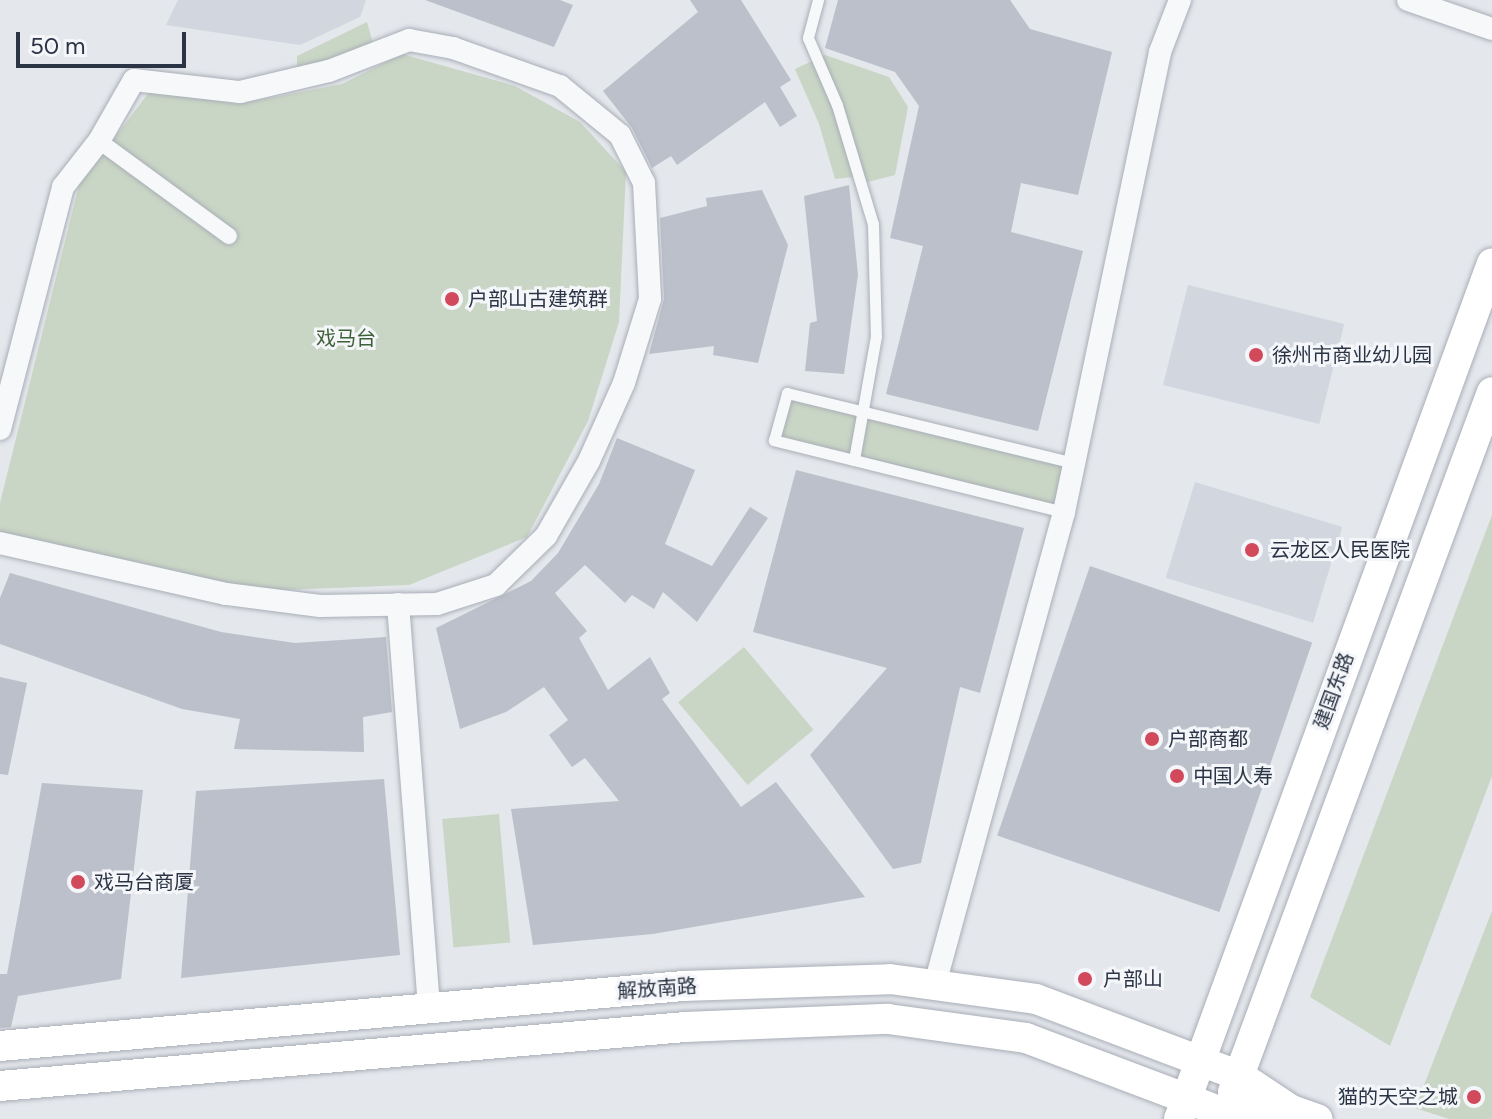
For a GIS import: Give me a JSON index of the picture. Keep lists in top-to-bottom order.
{
  "streets": {
    "main road": ["建国东路", "解放南路"]
  },
  "crossings": [
    ["建国东路", "解放南路"]
  ],
  "parks": ["戏马台"],
  "places": [
    "户部山古建筑群",
    "徐州市商业幼儿园",
    "云龙区人民医院",
    "户部商都",
    "中国人寿",
    "戏马台商厦",
    "户部山",
    "猫的天空之城"
  ],
  "scale_bar": "50 m"
}
